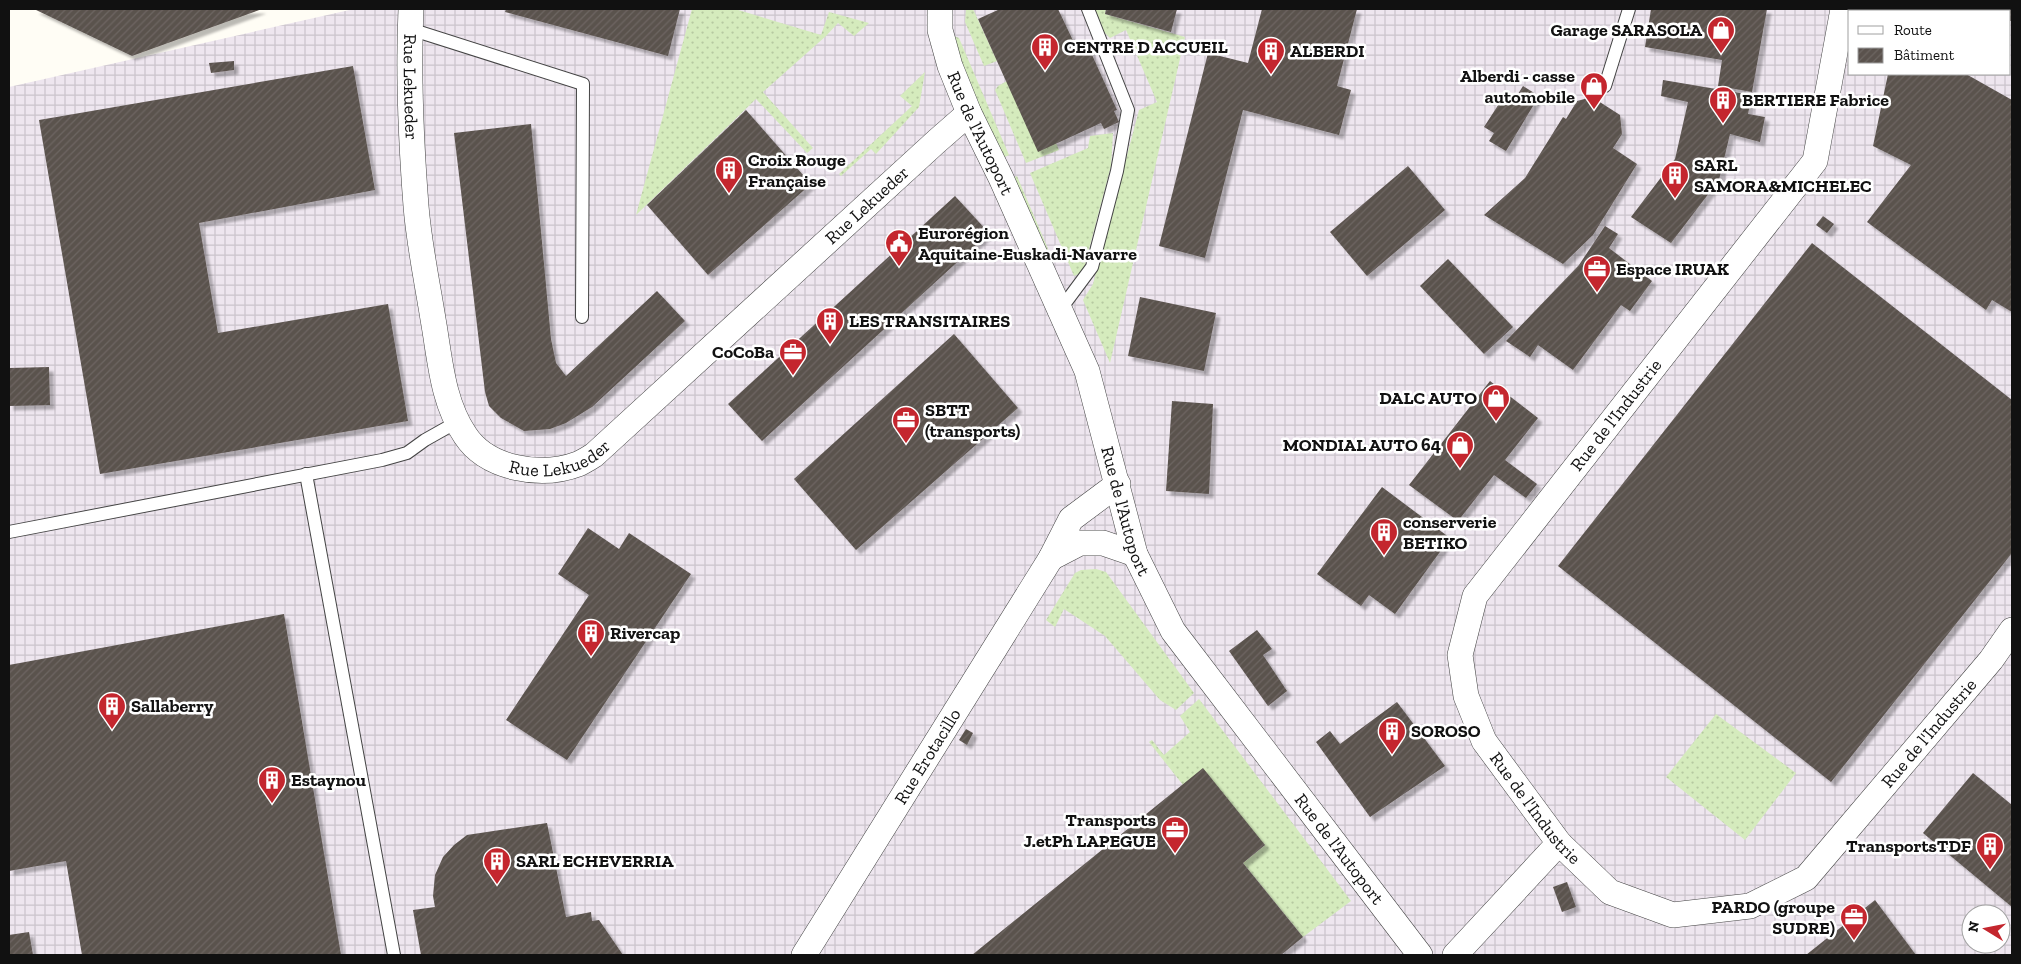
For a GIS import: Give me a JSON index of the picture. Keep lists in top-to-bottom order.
{
  "streets": {
    "street": [
      "Rue Lekueder",
      "Rue de l'Autoport",
      "Rue de l'Industrie",
      "Rue Erotacillo"
    ]
  },
  "crossings": [
    ["Rue Lekueder", "Rue de l'Autoport"],
    ["Rue de l'Autoport", "Rue Erotacillo"]
  ],
  "places": {
    "shop": [
      "Garage SARASOLA",
      "Alberdi - casse automobile",
      "DALC AUTO",
      "MONDIAL AUTO 64"
    ],
    "building": [
      "CENTRE D ACCUEIL",
      "ALBERDI",
      "BERTIERE Fabrice",
      "Croix Rouge Française",
      "SARL SAMORA&MICHELEC",
      "LES TRANSITAIRES",
      "conserverie BETIKO",
      "Rivercap",
      "Sallaberry",
      "SOROSO",
      "Estaynou",
      "TransportsTDF",
      "SARL ECHEVERRIA"
    ],
    "public building": ["Eurorégion Aquitaine-Euskadi-Navarre"],
    "office": [
      "Espace IRUAK",
      "CoCoBa",
      "SBTT (transports)",
      "Transports J.etPh LAPEGUE",
      "PARDO (groupe SUDRE)"
    ]
  },
  "legend": ["Route", "Bâtiment"],
  "north": "left"
}
